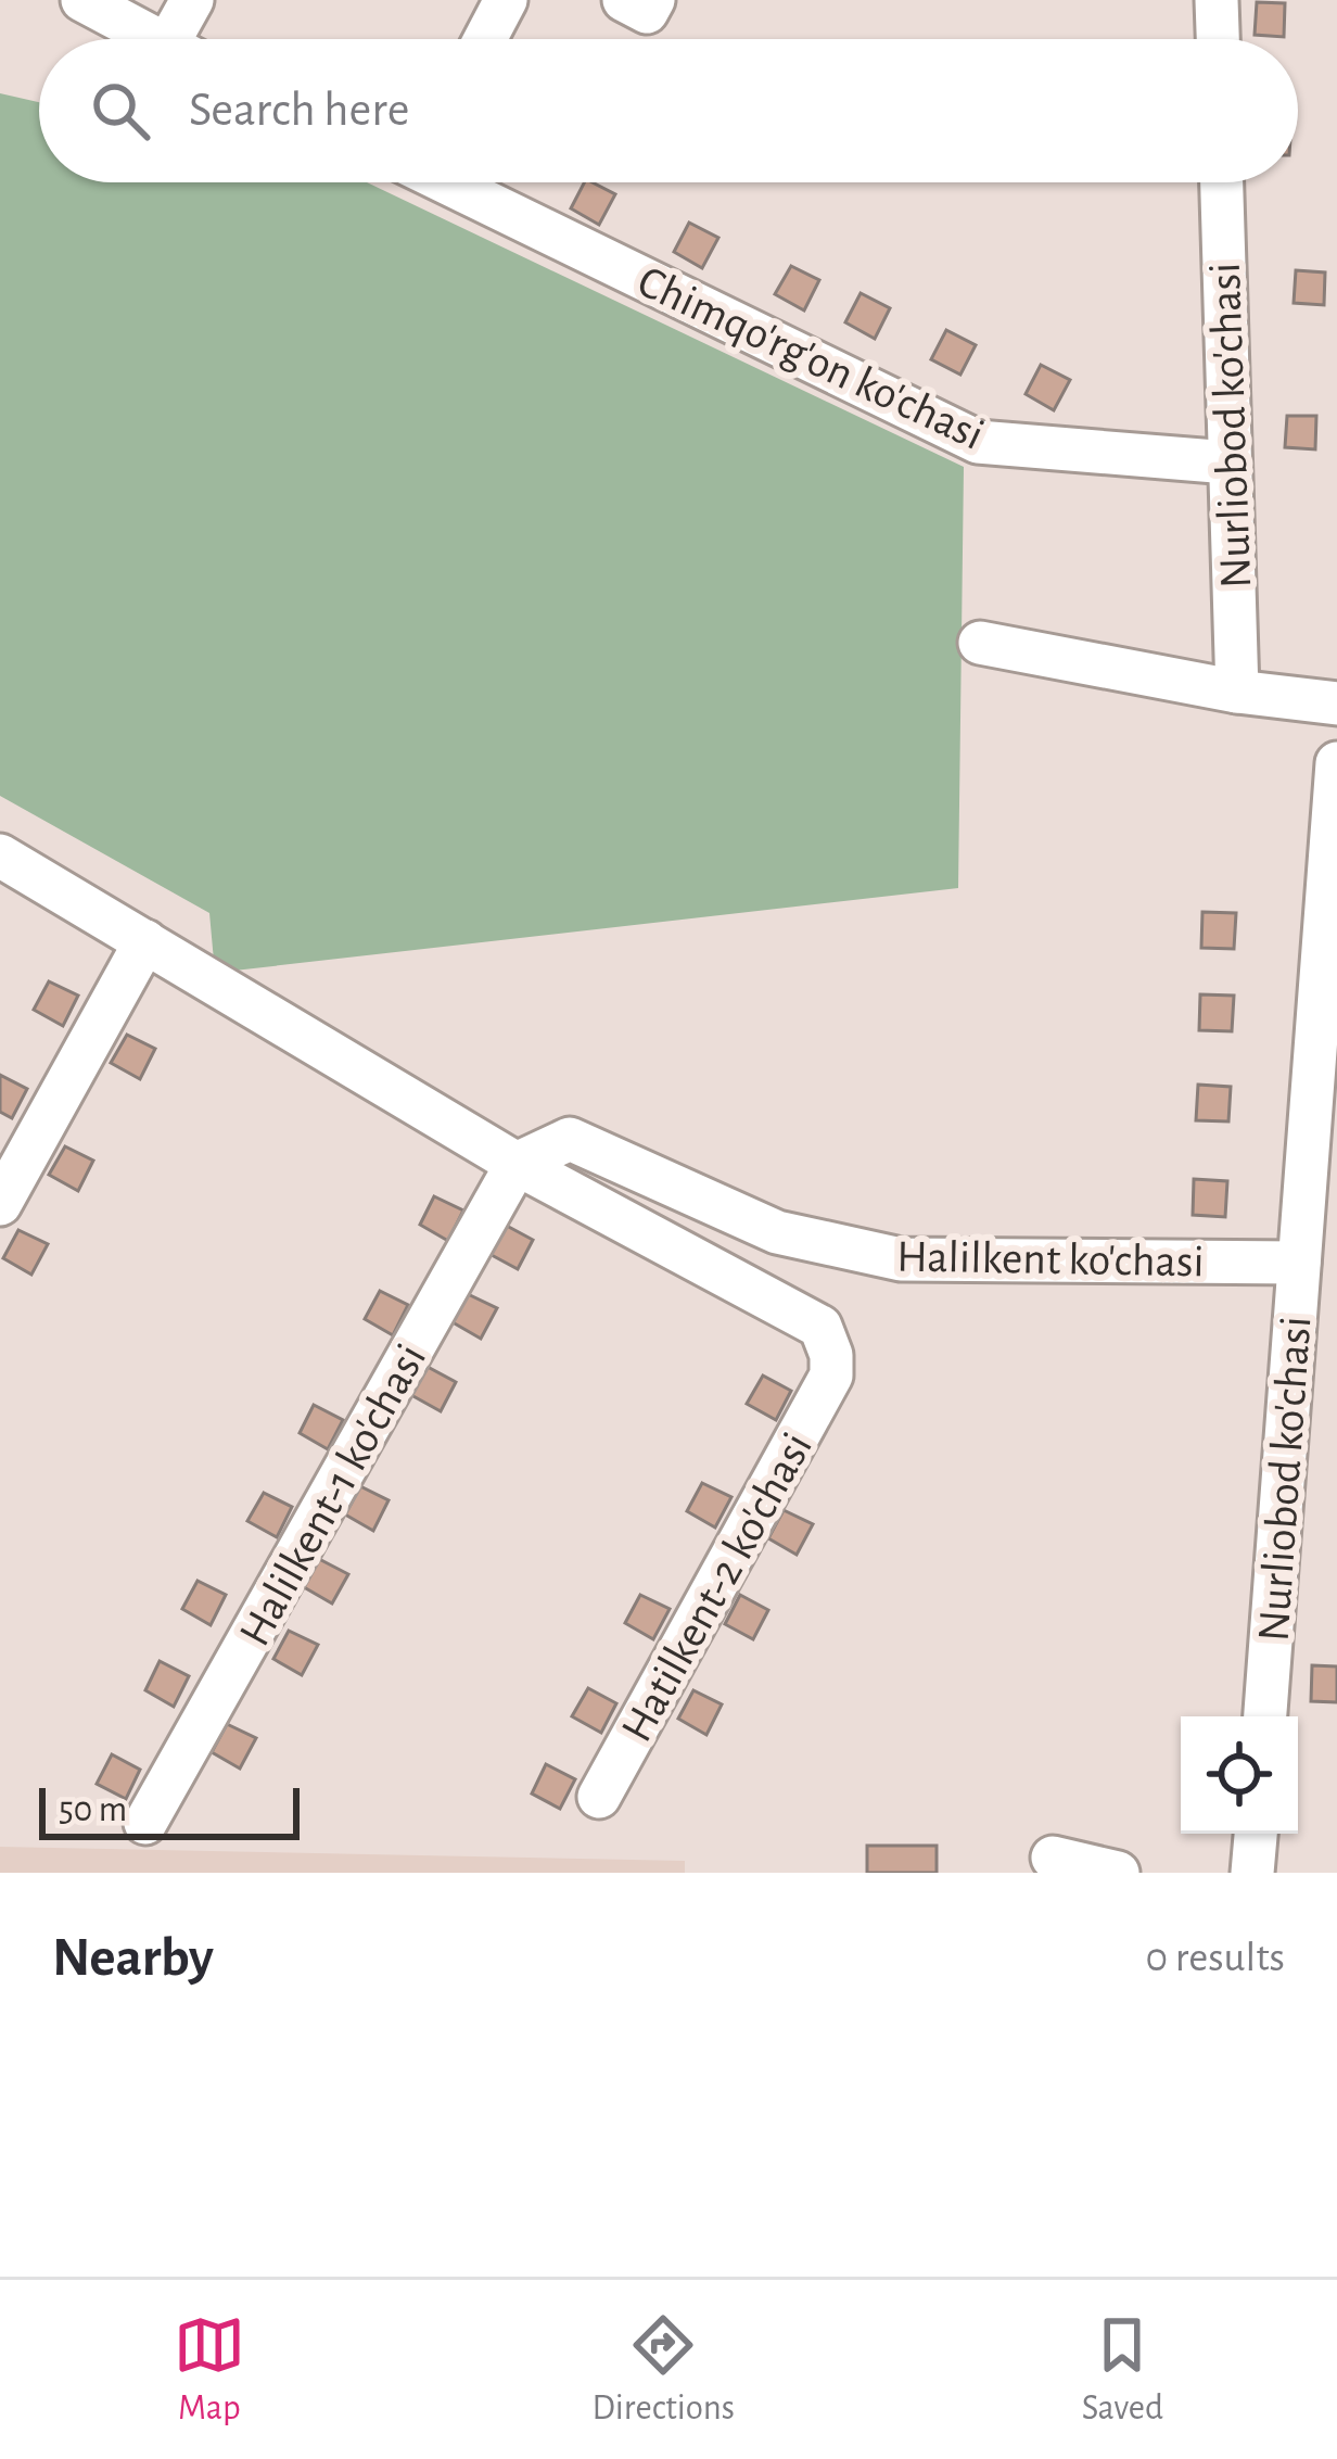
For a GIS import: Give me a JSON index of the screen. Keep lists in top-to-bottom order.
{
  "streets": {
    "street": [
      "Chimqo'rg'on ko'chasi",
      "Nurliobod ko'chasi",
      "Halilkent ko'chasi",
      "Halilkent-1 ko'chasi",
      "Hatilkent-2 ko'chasi"
    ]
  },
  "crossings": [
    ["Chimqo'rg'on ko'chasi", "Nurliobod ko'chasi"],
    ["Nurliobod ko'chasi", "Halilkent ko'chasi"],
    ["Halilkent ko'chasi", "Halilkent-1 ko'chasi"],
    ["Halilkent ko'chasi", "Hatilkent-2 ko'chasi"],
    ["Halilkent-1 ko'chasi", "Hatilkent-2 ko'chasi"]
  ],
  "scale_bar": "50 m",
  "page": {
    "search": "Search here",
    "scale": "50 m",
    "heading": ["Nearby", "0 results"],
    "nav": ["Map", "Directions", "Saved"]
  }
}
